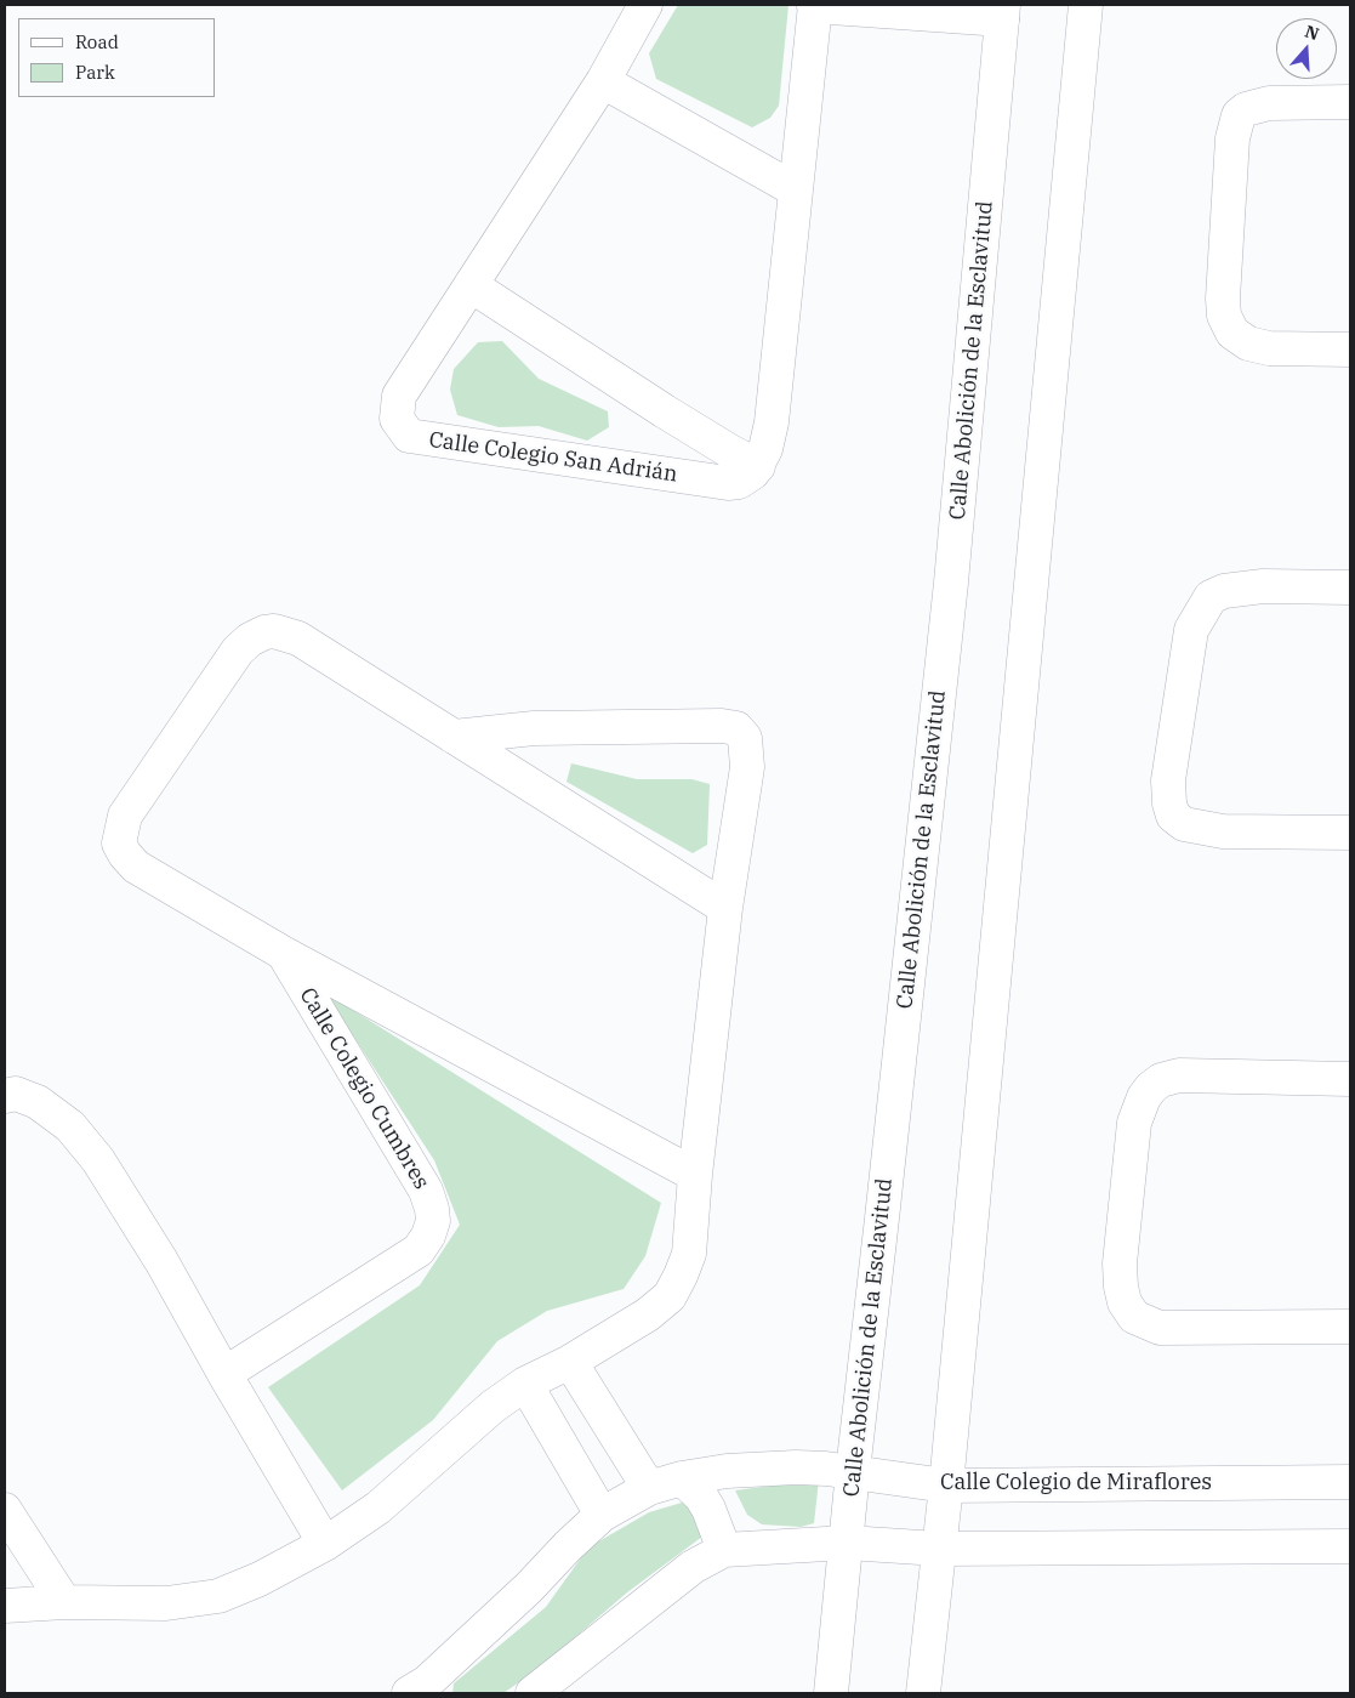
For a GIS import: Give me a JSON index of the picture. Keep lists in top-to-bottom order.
{
  "streets": {
    "street": [
      "Calle Abolición de la Esclavitud",
      "Calle Colegio San Adrián",
      "Calle Colegio Cumbres",
      "Calle Colegio de Miraflores"
    ]
  },
  "crossings": [
    ["Calle Abolición de la Esclavitud", "Calle Colegio de Miraflores"]
  ],
  "legend": ["Road", "Park"],
  "north": "top"
}
